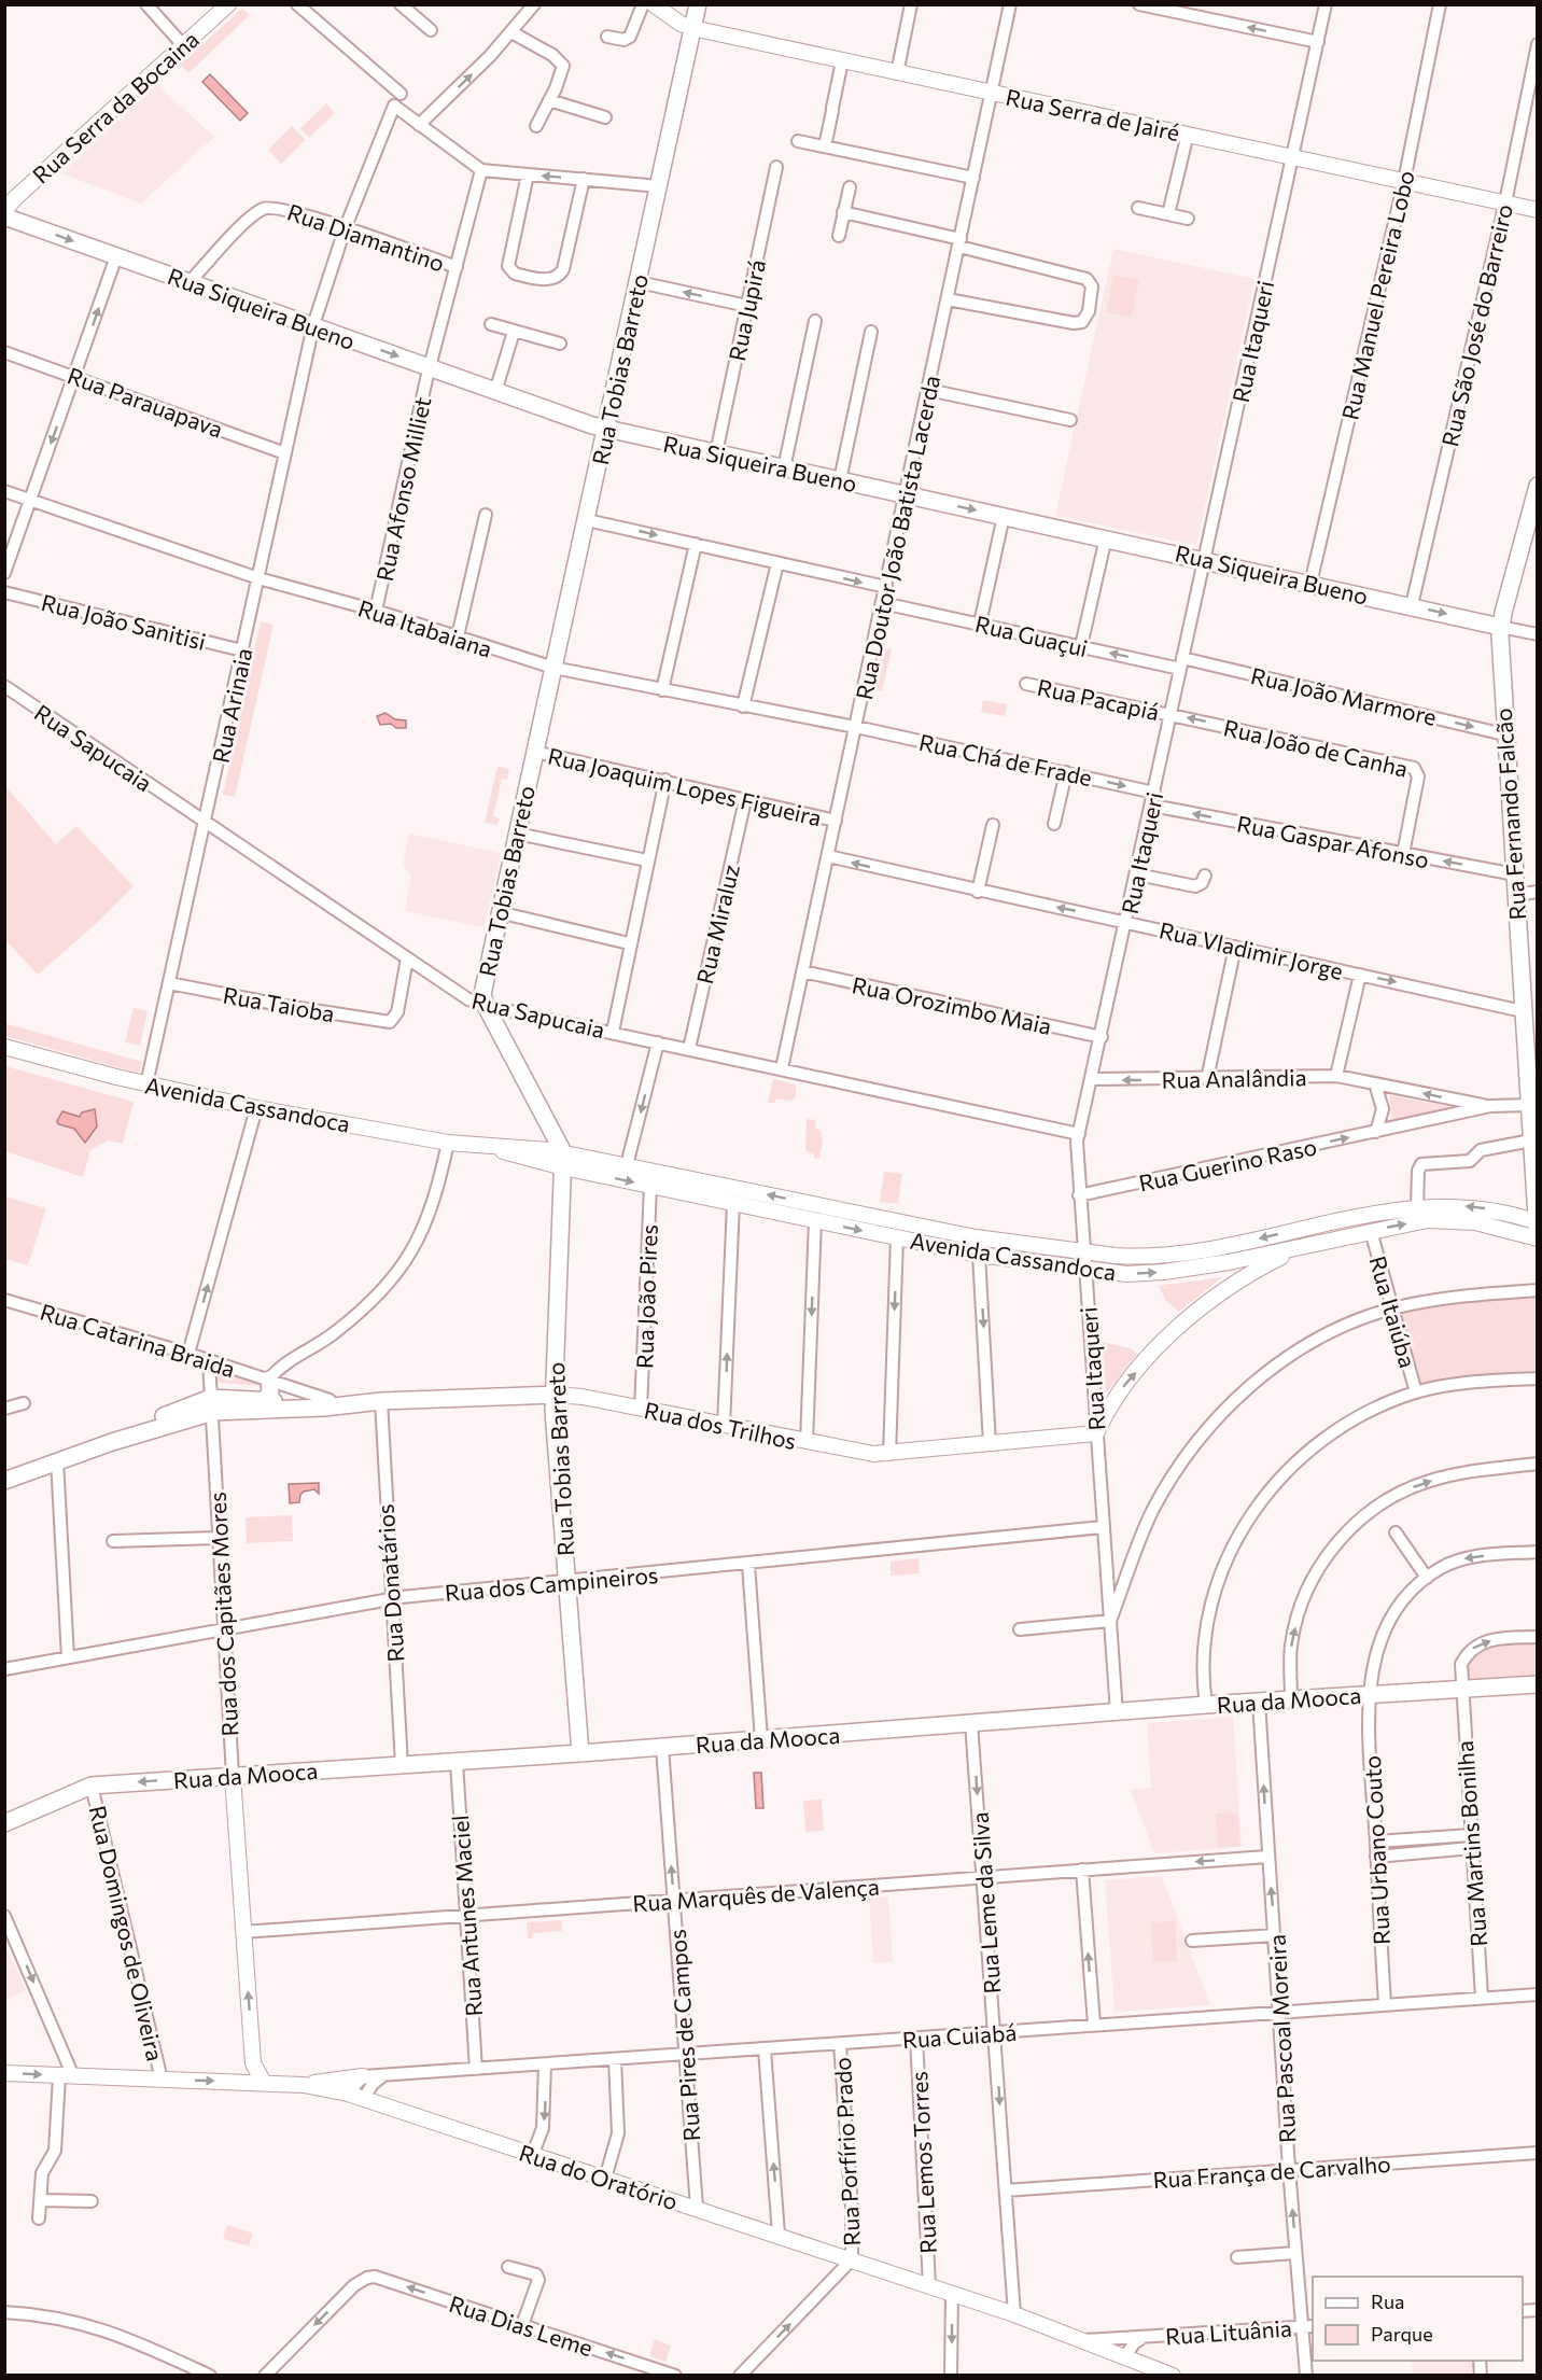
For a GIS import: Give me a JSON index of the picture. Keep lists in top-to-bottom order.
{
  "streets": {
    "main road": [
      "Rua Siqueira Bueno",
      "Rua Tobias Barreto",
      "Rua Fernando Falcão",
      "Rua dos Trilhos",
      "Rua da Mooca"
    ],
    "street": [
      "Rua Serra da Bocaina",
      "Rua Serra de Jairé",
      "Rua Diamantino",
      "Rua Manuel Pereira Lobo",
      "Rua Jupirá",
      "Rua São José do Barreiro",
      "Rua Itaqueri",
      "Rua Parauapava",
      "Rua Afonso Milliet",
      "Rua Doutor João Batista Lacerda",
      "Rua João Sanitisi",
      "Rua Itabaiana",
      "Rua Guaçui",
      "Rua João Marmore",
      "Rua Pacapiá",
      "Rua Arinaia",
      "Rua Sapucaia",
      "Rua João de Canha",
      "Rua Chá de Frade",
      "Rua Joaquim Lopes Figueira",
      "Rua Gaspar Afonso",
      "Rua Miraluz",
      "Rua Vladimir Jorge",
      "Rua Taioba",
      "Rua Orozimbo Maia",
      "Rua Analândia",
      "Avenida Cassandoca",
      "Rua Guerino Raso",
      "Rua João Pires",
      "Rua Itaiúba",
      "Rua Catarina Braida",
      "Rua Donatários",
      "Rua dos Campineiros",
      "Rua dos Capitães Mores",
      "Rua Martins Bonilha",
      "Rua Urbano Couto",
      "Rua Marquês de Valença",
      "Rua Leme da Silva",
      "Rua Antunes Maciel",
      "Rua Domingos de Oliveira",
      "Rua Pires de Campos",
      "Rua Cuiabá",
      "Rua Pascoal Moreira",
      "Rua Porfírio Prado",
      "Rua Lemos Torres",
      "Rua França de Carvalho",
      "Rua do Oratório",
      "Rua Dias Leme",
      "Rua Lituânia"
    ]
  },
  "crossings": [
    ["Rua Serra de Jairé", "Rua Manuel Pereira Lobo"],
    ["Rua Serra de Jairé", "Rua São José do Barreiro"],
    ["Rua Serra de Jairé", "Rua Itaqueri"],
    ["Rua Serra de Jairé", "Rua Tobias Barreto"],
    ["Rua Serra de Jairé", "Rua Doutor João Batista Lacerda"],
    ["Rua Diamantino", "Rua Siqueira Bueno"],
    ["Rua Diamantino", "Rua Afonso Milliet"],
    ["Rua Diamantino", "Rua Arinaia"],
    ["Rua Manuel Pereira Lobo", "Rua Siqueira Bueno"],
    ["Rua Siqueira Bueno", "Rua Jupirá"],
    ["Rua Siqueira Bueno", "Rua São José do Barreiro"],
    ["Rua Siqueira Bueno", "Rua Itaqueri"],
    ["Rua Siqueira Bueno", "Rua Tobias Barreto"],
    ["Rua Siqueira Bueno", "Rua Afonso Milliet"],
    ["Rua Siqueira Bueno", "Rua Doutor João Batista Lacerda"],
    ["Rua Siqueira Bueno", "Rua Arinaia"],
    ["Rua Siqueira Bueno", "Rua Fernando Falcão"],
    ["Rua Itaqueri", "Rua Guaçui"],
    ["Rua Itaqueri", "Rua João Marmore"],
    ["Rua Itaqueri", "Rua Pacapiá"],
    ["Rua Itaqueri", "Rua Sapucaia"],
    ["Rua Itaqueri", "Rua João de Canha"],
    ["Rua Itaqueri", "Rua Chá de Frade"],
    ["Rua Itaqueri", "Rua Gaspar Afonso"],
    ["Rua Itaqueri", "Rua Vladimir Jorge"],
    ["Rua Itaqueri", "Rua Orozimbo Maia"],
    ["Rua Itaqueri", "Rua Analândia"],
    ["Rua Itaqueri", "Avenida Cassandoca"],
    ["Rua Itaqueri", "Rua Guerino Raso"],
    ["Rua Itaqueri", "Rua dos Trilhos"],
    ["Rua Itaqueri", "Rua dos Campineiros"],
    ["Rua Itaqueri", "Rua da Mooca"],
    ["Rua Tobias Barreto", "Rua Itabaiana"],
    ["Rua Tobias Barreto", "Rua Sapucaia"],
    ["Rua Tobias Barreto", "Rua Joaquim Lopes Figueira"],
    ["Rua Tobias Barreto", "Avenida Cassandoca"],
    ["Rua Tobias Barreto", "Rua dos Trilhos"],
    ["Rua Tobias Barreto", "Rua dos Campineiros"],
    ["Rua Tobias Barreto", "Rua da Mooca"],
    ["Rua Parauapava", "Rua Arinaia"],
    ["Rua Afonso Milliet", "Rua Itabaiana"],
    ["Rua Doutor João Batista Lacerda", "Rua Itabaiana"],
    ["Rua Doutor João Batista Lacerda", "Rua Guaçui"],
    ["Rua Doutor João Batista Lacerda", "Rua Sapucaia"],
    ["Rua Doutor João Batista Lacerda", "Rua Chá de Frade"],
    ["Rua Doutor João Batista Lacerda", "Rua Joaquim Lopes Figueira"],
    ["Rua Doutor João Batista Lacerda", "Rua Vladimir Jorge"],
    ["Rua Doutor João Batista Lacerda", "Rua Orozimbo Maia"],
    ["Rua João Sanitisi", "Rua Arinaia"],
    ["Rua Itabaiana", "Rua Arinaia"],
    ["Rua Itabaiana", "Rua Chá de Frade"],
    ["Rua Guaçui", "Rua João Marmore"],
    ["Rua João Marmore", "Rua Fernando Falcão"],
    ["Rua Pacapiá", "Rua João de Canha"],
    ["Rua Arinaia", "Rua Sapucaia"],
    ["Rua Arinaia", "Rua Taioba"],
    ["Rua Arinaia", "Avenida Cassandoca"],
    ["Rua Sapucaia", "Rua Miraluz"],
    ["Rua Sapucaia", "Rua Taioba"],
    ["Rua João de Canha", "Rua Gaspar Afonso"],
    ["Rua Joaquim Lopes Figueira", "Rua Miraluz"],
    ["Rua Fernando Falcão", "Rua Gaspar Afonso"],
    ["Rua Fernando Falcão", "Rua Vladimir Jorge"],
    ["Rua Fernando Falcão", "Avenida Cassandoca"],
    ["Rua Analândia", "Rua Guerino Raso"],
    ["Avenida Cassandoca", "Rua João Pires"],
    ["Avenida Cassandoca", "Rua Itaiúba"],
    ["Rua João Pires", "Rua dos Trilhos"],
    ["Rua Catarina Braida", "Rua dos Trilhos"],
    ["Rua Catarina Braida", "Rua dos Capitães Mores"],
    ["Rua dos Trilhos", "Rua Donatários"],
    ["Rua dos Trilhos", "Rua dos Capitães Mores"],
    ["Rua Donatários", "Rua dos Campineiros"],
    ["Rua Donatários", "Rua da Mooca"],
    ["Rua dos Campineiros", "Rua dos Capitães Mores"],
    ["Rua dos Capitães Mores", "Rua da Mooca"],
    ["Rua dos Capitães Mores", "Rua Marquês de Valença"],
    ["Rua dos Capitães Mores", "Rua do Oratório"],
    ["Rua da Mooca", "Rua Martins Bonilha"],
    ["Rua da Mooca", "Rua Urbano Couto"],
    ["Rua da Mooca", "Rua Leme da Silva"],
    ["Rua da Mooca", "Rua Antunes Maciel"],
    ["Rua da Mooca", "Rua Domingos de Oliveira"],
    ["Rua da Mooca", "Rua Pires de Campos"],
    ["Rua da Mooca", "Rua Pascoal Moreira"],
    ["Rua Martins Bonilha", "Rua Cuiabá"],
    ["Rua Urbano Couto", "Rua Cuiabá"],
    ["Rua Marquês de Valença", "Rua Leme da Silva"],
    ["Rua Marquês de Valença", "Rua Antunes Maciel"],
    ["Rua Marquês de Valença", "Rua Pires de Campos"],
    ["Rua Marquês de Valença", "Rua Pascoal Moreira"],
    ["Rua Leme da Silva", "Rua Cuiabá"],
    ["Rua Leme da Silva", "Rua França de Carvalho"],
    ["Rua Leme da Silva", "Rua do Oratório"],
    ["Rua Antunes Maciel", "Rua Cuiabá"],
    ["Rua Domingos de Oliveira", "Rua do Oratório"],
    ["Rua Pires de Campos", "Rua Cuiabá"],
    ["Rua Pires de Campos", "Rua do Oratório"],
    ["Rua Cuiabá", "Rua Pascoal Moreira"],
    ["Rua Cuiabá", "Rua Porfírio Prado"],
    ["Rua Cuiabá", "Rua Lemos Torres"],
    ["Rua Pascoal Moreira", "Rua França de Carvalho"],
    ["Rua Pascoal Moreira", "Rua Lituânia"],
    ["Rua Porfírio Prado", "Rua do Oratório"],
    ["Rua Lemos Torres", "Rua do Oratório"],
    ["Rua do Oratório", "Rua Lituânia"]
  ],
  "one_way": [
    "Rua João Marmore",
    "Rua João de Canha",
    "Rua Gaspar Afonso",
    "Rua Analândia",
    "Rua Guerino Raso",
    "Rua Leme da Silva",
    "Rua Pascoal Moreira",
    "Rua Dias Leme"
  ],
  "legend": ["Rua", "Parque"]
}
